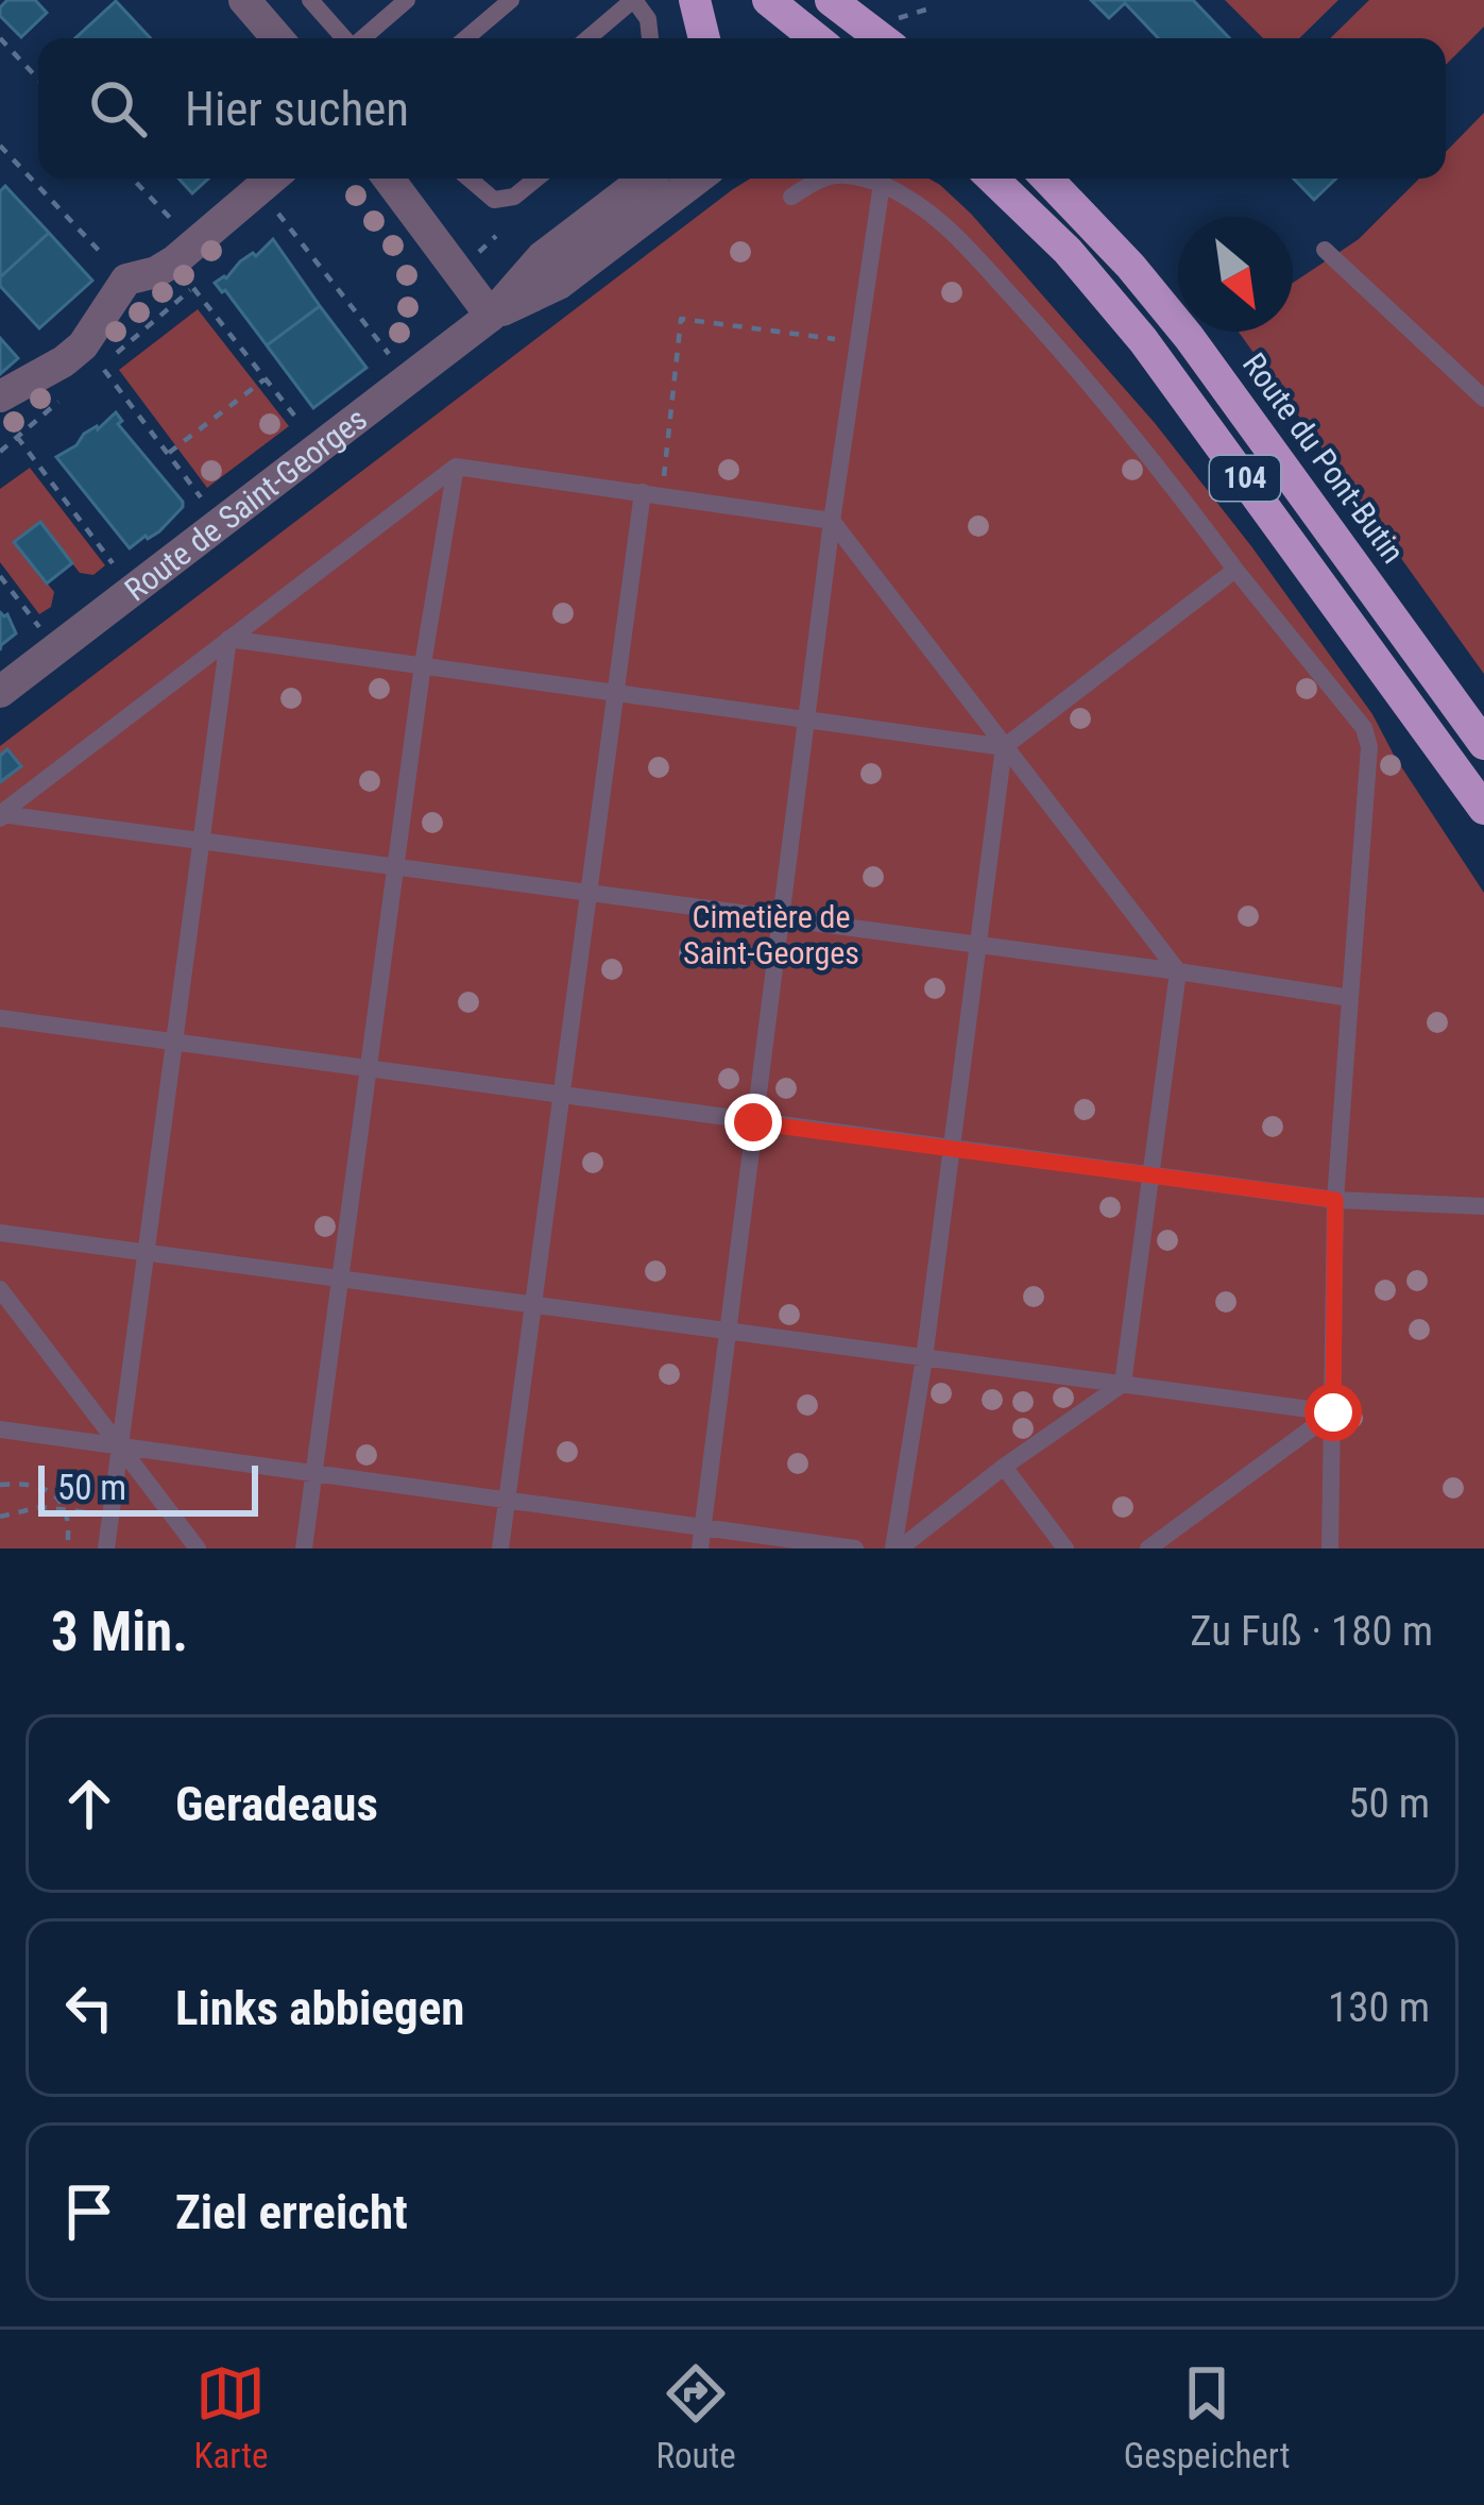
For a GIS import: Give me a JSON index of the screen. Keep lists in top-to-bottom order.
{
  "streets": {
    "main road": ["Route du Pont-Butin", "104"],
    "street": ["Route de Saint-Georges"]
  },
  "parks": ["Cimetière de Saint-Georges"],
  "scale_bar": "50 m",
  "north": "bottom right",
  "page": {
    "search": "Hier suchen",
    "scale": "50 m",
    "heading": ["3 Min.", "Zu Fuß · 180 m"],
    "list": [
      ["Geradeaus", "50 m"],
      ["Links abbiegen", "130 m"],
      "Ziel erreicht"
    ],
    "nav": ["Karte", "Route", "Gespeichert"]
  }
}
